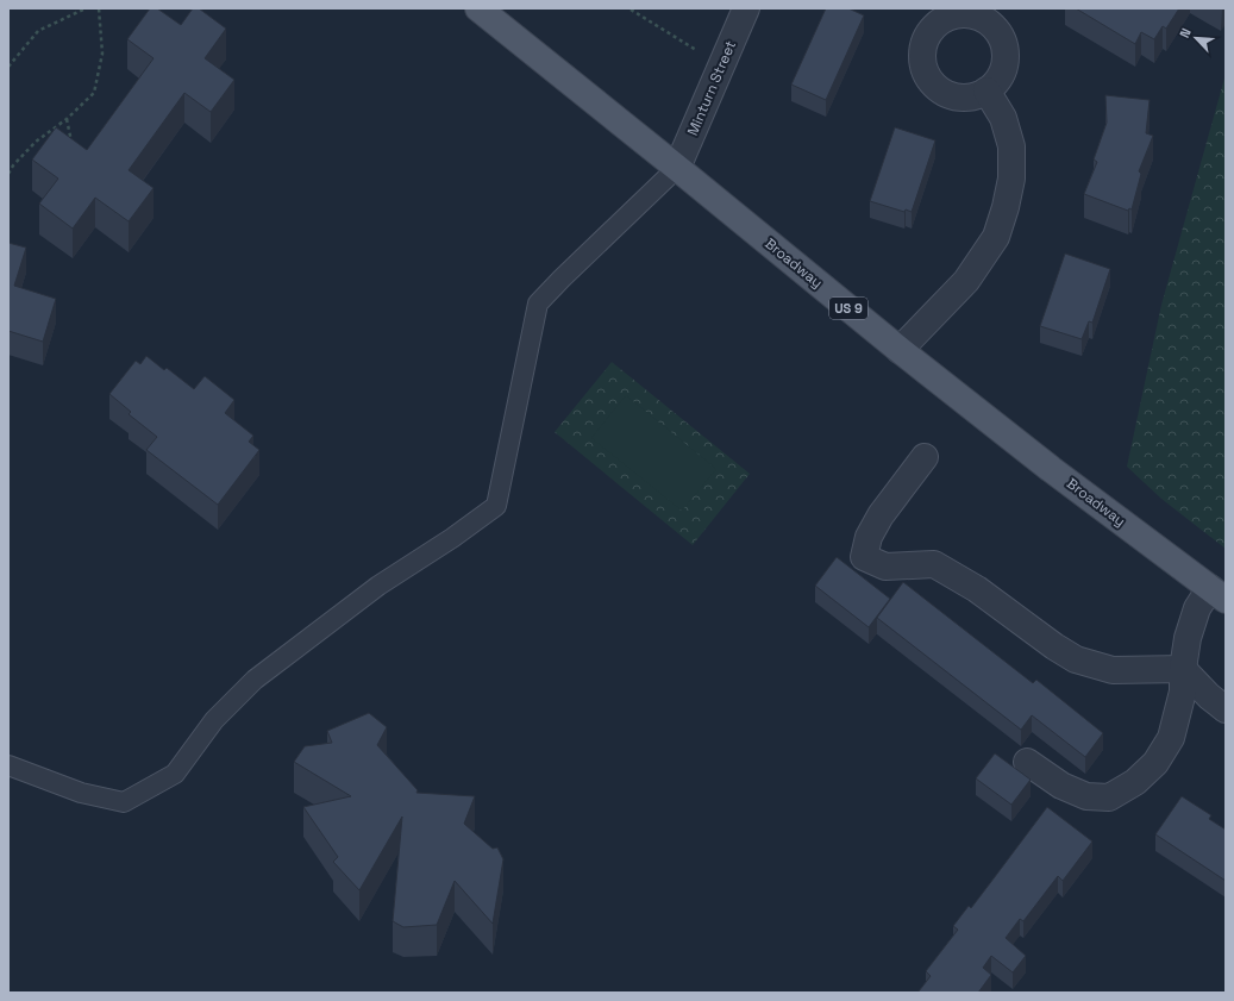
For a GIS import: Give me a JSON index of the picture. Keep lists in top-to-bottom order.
{
  "streets": {
    "main road": ["Broadway", "US 9"],
    "street": ["Minturn Street"]
  },
  "crossings": [
    ["Minturn Street", "Broadway"]
  ],
  "north": "top left"
}
